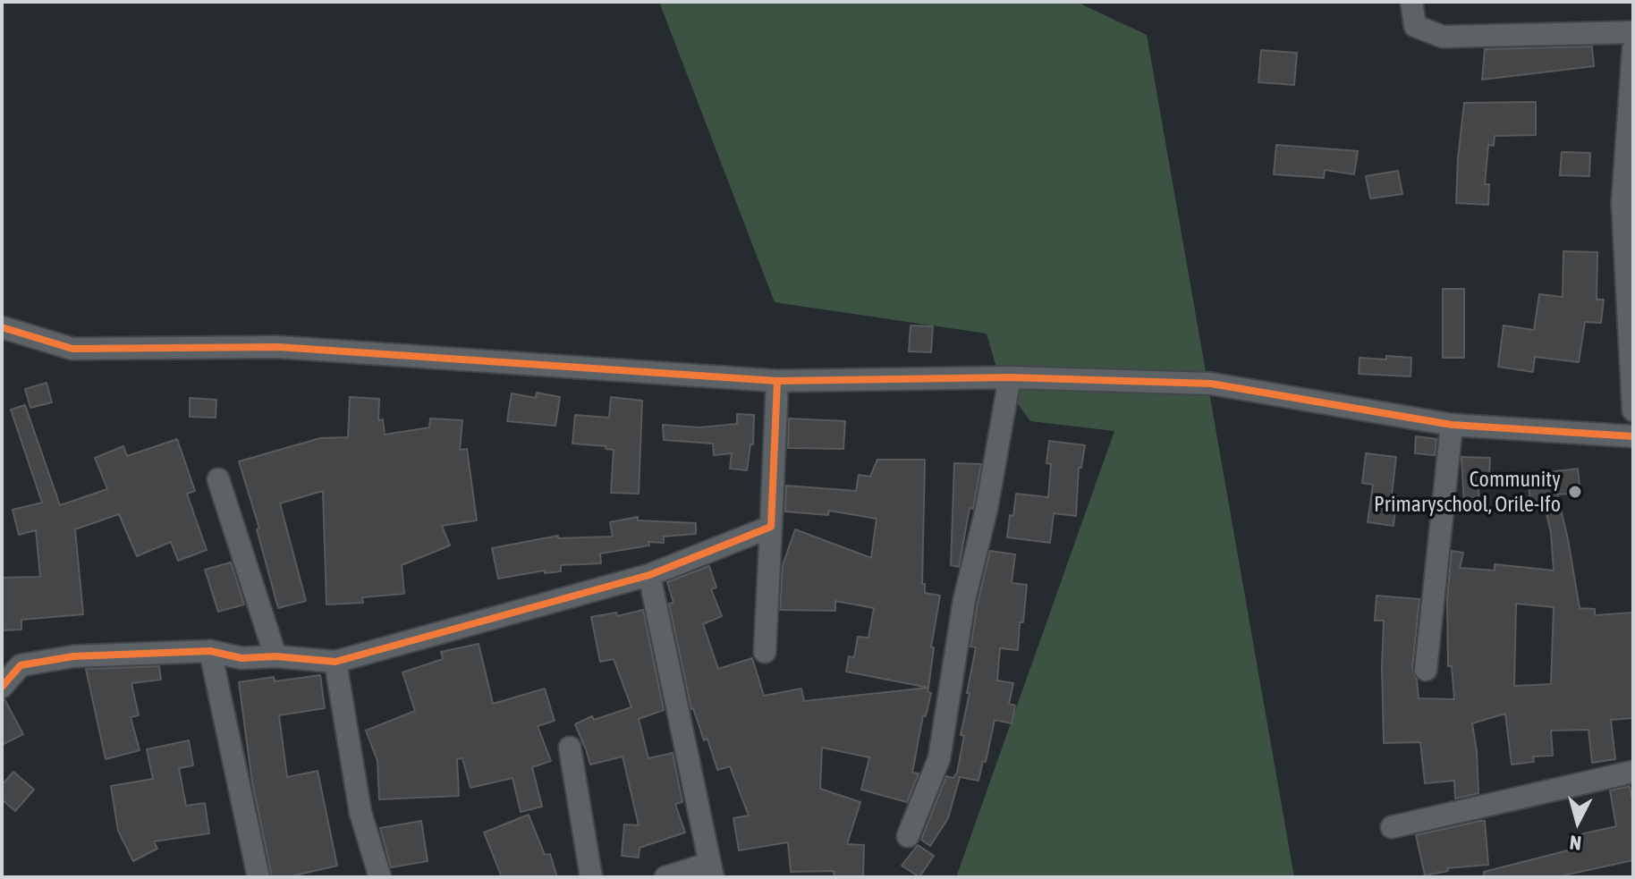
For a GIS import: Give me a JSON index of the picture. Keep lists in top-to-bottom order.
{
  "places": ["Community Primaryschool, Orile-Ifo"],
  "north": "bottom"
}
